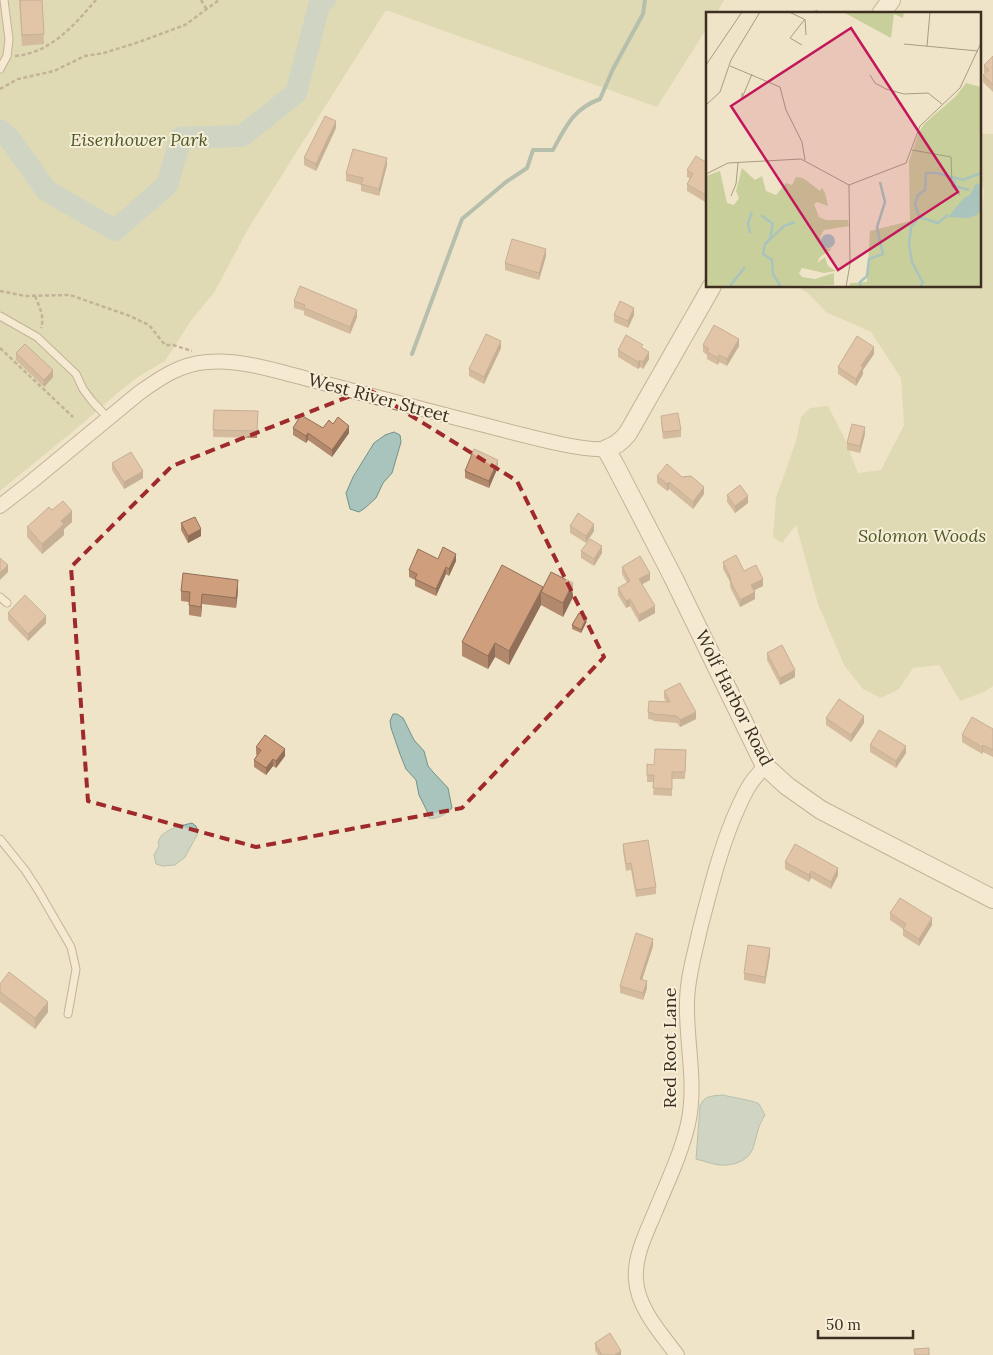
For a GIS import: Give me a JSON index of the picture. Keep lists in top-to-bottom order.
{
  "streets": {
    "street": ["West River Street", "Wolf Harbor Road", "Red Root Lane"]
  },
  "crossings": [
    ["West River Street", "Wolf Harbor Road"],
    ["Wolf Harbor Road", "Red Root Lane"]
  ],
  "parks": ["Eisenhower Park", "Solomon Woods"],
  "scale_bar": "50 m"
}
